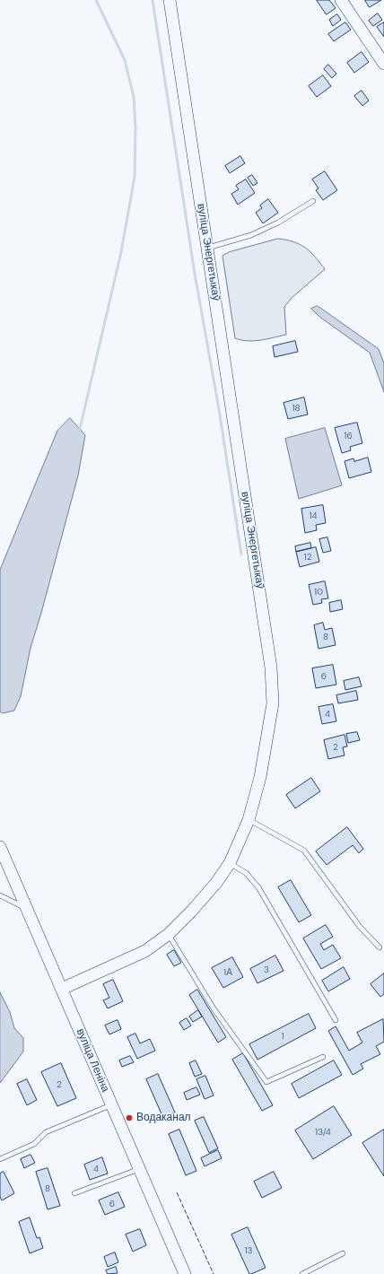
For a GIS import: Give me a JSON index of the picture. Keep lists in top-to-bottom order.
{
  "streets": {
    "street": ["вуліца Энергетыкаў", "вуліца Леніна"]
  },
  "crossings": [
    ["вуліца Энергетыкаў", "вуліца Леніна"]
  ],
  "places": ["Водаканал"],
  "house_numbers": [
    "18",
    "16",
    "14",
    "12",
    "10",
    "8",
    "6",
    "4",
    "2",
    "3",
    "1А",
    "1",
    "2",
    "13/4",
    "4",
    "8",
    "6",
    "13"
  ]
}
